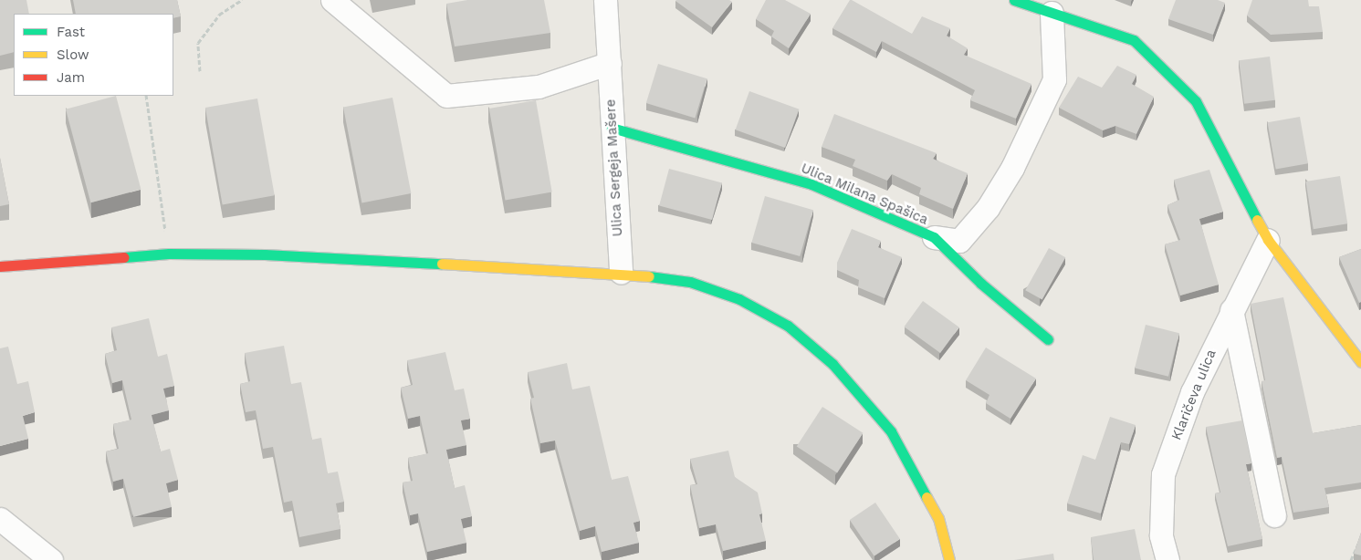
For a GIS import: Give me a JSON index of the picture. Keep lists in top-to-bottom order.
{
  "streets": {
    "street": ["Ulica Sergeja Mašere", "Ulica Milana Spašica", "Klaričeva ulica"]
  },
  "crossings": [
    ["Ulica Sergeja Mašere", "Ulica Milana Spašica"]
  ],
  "legend": ["Fast", "Slow", "Jam"]
}
